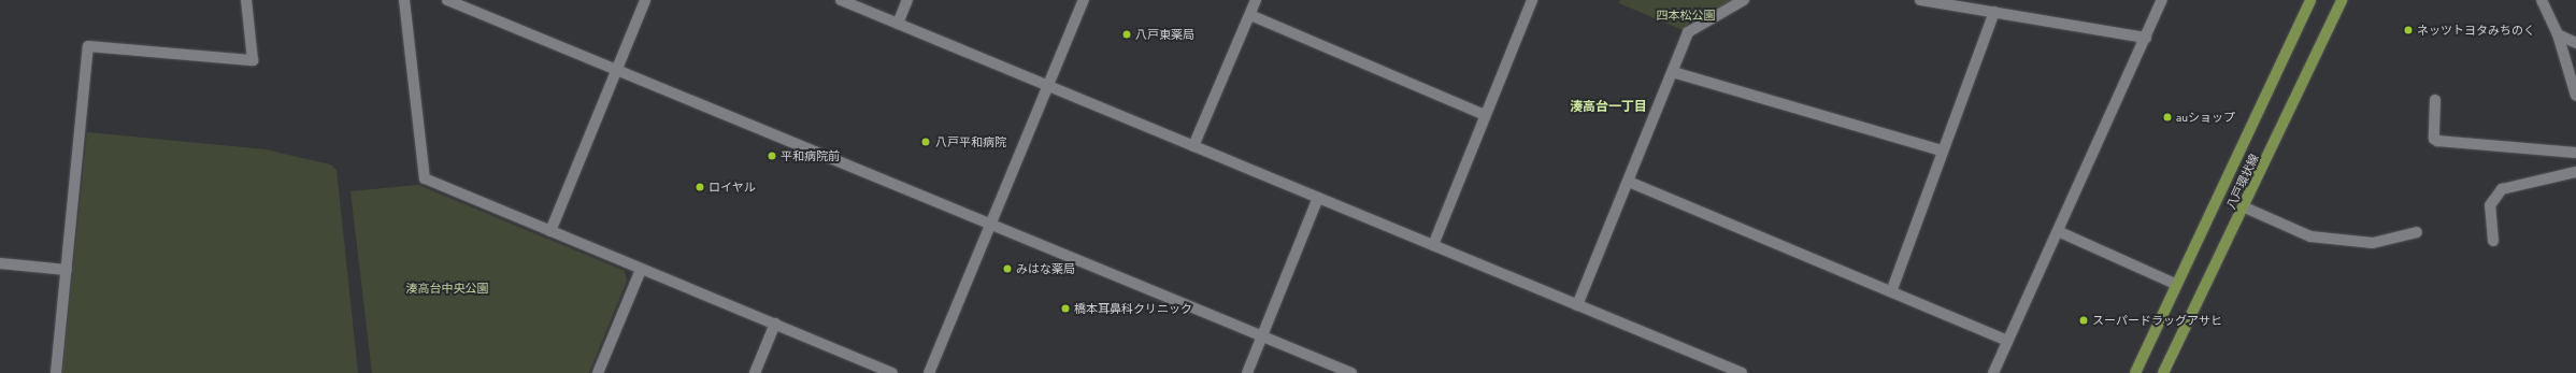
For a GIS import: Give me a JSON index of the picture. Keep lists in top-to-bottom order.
{
  "streets": {
    "main road": ["八戸環状線"]
  },
  "districts": ["湊高台一丁目"],
  "parks": ["四本松公園", "湊高台中央公園"],
  "places": [
    "ネッツトヨタみちのく",
    "八戸東薬局",
    "auショップ",
    "八戸平和病院",
    "平和病院前",
    "ロイヤル",
    "みはな薬局",
    "橋本耳鼻科クリニック",
    "スーパードラッグアサヒ"
  ]
}
